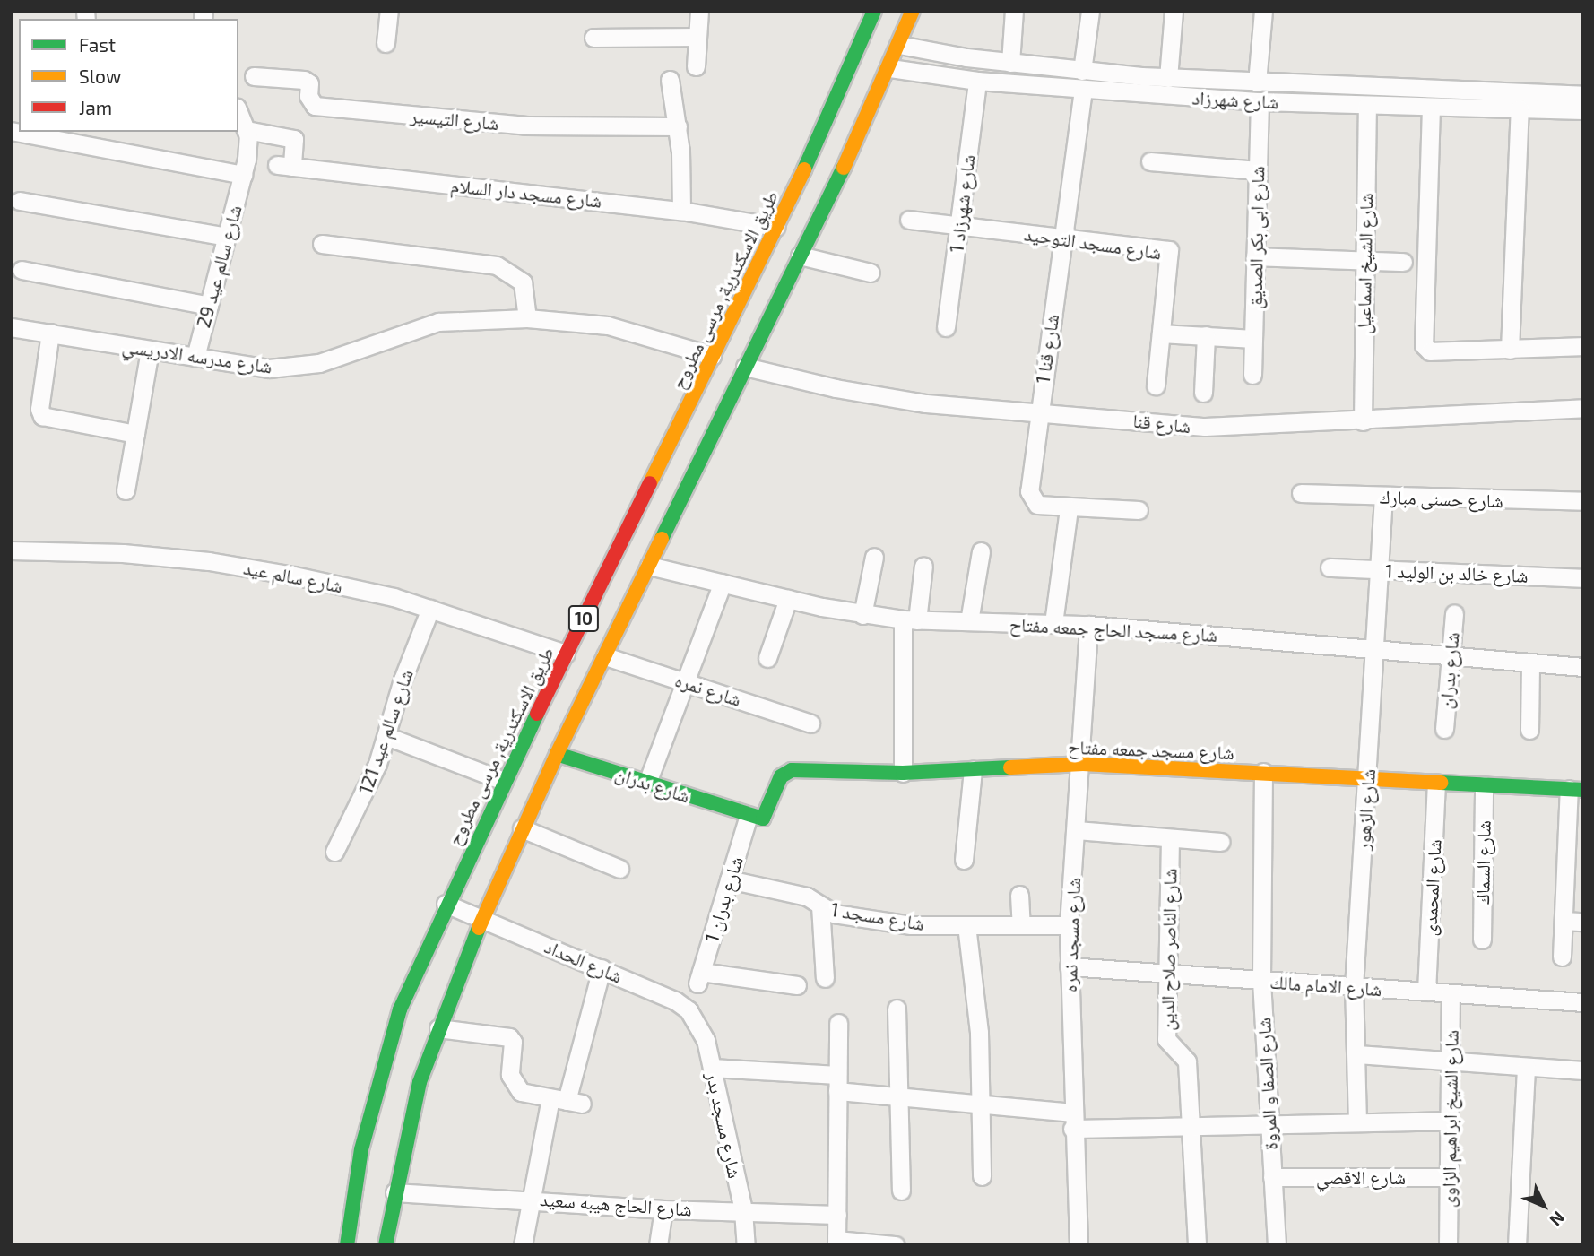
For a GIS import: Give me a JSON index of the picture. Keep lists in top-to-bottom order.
{
  "streets": {
    "main road": [
      "طريق الاسكندرية, مرسى مطروح",
      "10",
      "شارع بدران",
      "شارع مسجد جمعه مفتاح"
    ],
    "street": [
      "شارع شهرزاد",
      "شارع التيسير",
      "شارع مسجد دار السلام",
      "شارع شهرزاد 1",
      "شارع ابى بكر الصديق",
      "شارع مسجد التوحيد",
      "شارع الشيخ اسماعيل",
      "شارع سالم عيد 29",
      "شارع قنا 1",
      "شارع مدرسه الادريسي",
      "شارع قنا",
      "شارع حسنى مبارك",
      "شارع خالد بن الوليد 1",
      "شارع سالم عيد",
      "شارع مسجد الحاج جمعه مفتاح",
      "شارع نمره",
      "شارع سالم عيد 121",
      "شارع الزهور",
      "شارع السماك",
      "شارع المحمدى",
      "شارع بدران 1",
      "شارع مسجد 1",
      "شارع مسجد نمره",
      "شارع الناصر صلاح الدين",
      "شارع الحداد",
      "شارع الامام مالك",
      "شارع الصفا و المروة",
      "شارع الشيخ ابراهيم الزاوى",
      "شارع مسجد بدر",
      "شارع الاقصي",
      "شارع الحاج هيبه سعيد"
    ]
  },
  "crossings": [
    ["شارع شهرزاد", "شارع شهرزاد 1"],
    ["شارع شهرزاد", "شارع ابى بكر الصديق"],
    ["شارع شهرزاد", "شارع الشيخ اسماعيل"],
    ["شارع شهرزاد", "شارع قنا 1"],
    ["شارع شهرزاد", "10"],
    ["شارع مسجد دار السلام", "شارع سالم عيد 29"],
    ["شارع مسجد دار السلام", "طريق الاسكندرية, مرسى مطروح"],
    ["شارع شهرزاد 1", "شارع مسجد التوحيد"],
    ["شارع مسجد التوحيد", "شارع قنا 1"],
    ["شارع الشيخ اسماعيل", "شارع قنا"],
    ["شارع سالم عيد 29", "شارع مدرسه الادريسي"],
    ["طريق الاسكندرية, مرسى مطروح", "شارع مدرسه الادريسي"],
    ["طريق الاسكندرية, مرسى مطروح", "شارع سالم عيد"],
    ["طريق الاسكندرية, مرسى مطروح", "شارع الحداد"],
    ["شارع قنا 1", "شارع قنا"],
    ["شارع قنا", "10"],
    ["شارع حسنى مبارك", "شارع الزهور"],
    ["شارع خالد بن الوليد 1", "شارع الزهور"],
    ["شارع سالم عيد", "شارع سالم عيد 121"],
    ["10", "شارع مسجد الحاج جمعه مفتاح"],
    ["10", "شارع بدران"],
    ["10", "شارع نمره"],
    ["10", "شارع الحداد"],
    ["10", "شارع الحاج هيبه سعيد"],
    ["شارع مسجد الحاج جمعه مفتاح", "شارع بدران"],
    ["شارع مسجد الحاج جمعه مفتاح", "شارع الزهور"],
    ["شارع مسجد الحاج جمعه مفتاح", "شارع مسجد نمره"],
    ["شارع بدران", "شارع مسجد جمعه مفتاح"],
    ["شارع بدران", "شارع بدران 1"],
    ["شارع مسجد جمعه مفتاح", "شارع الزهور"],
    ["شارع مسجد جمعه مفتاح", "شارع السماك"],
    ["شارع مسجد جمعه مفتاح", "شارع المحمدى"],
    ["شارع مسجد جمعه مفتاح", "شارع بدران 1"],
    ["شارع مسجد جمعه مفتاح", "شارع مسجد نمره"],
    ["شارع مسجد جمعه مفتاح", "شارع الصفا و المروة"],
    ["شارع الزهور", "شارع الامام مالك"],
    ["شارع المحمدى", "شارع الامام مالك"],
    ["شارع بدران 1", "شارع مسجد 1"],
    ["شارع مسجد 1", "شارع مسجد نمره"],
    ["شارع مسجد نمره", "شارع الامام مالك"],
    ["شارع الناصر صلاح الدين", "شارع الامام مالك"],
    ["شارع الحداد", "شارع مسجد بدر"],
    ["شارع الامام مالك", "شارع الصفا و المروة"],
    ["شارع الامام مالك", "شارع الشيخ ابراهيم الزاوى"],
    ["شارع الصفا و المروة", "شارع الاقصي"],
    ["شارع الشيخ ابراهيم الزاوى", "شارع الاقصي"],
    ["شارع مسجد بدر", "شارع الحاج هيبه سعيد"]
  ],
  "legend": ["Fast", "Slow", "Jam"],
  "north": "bottom right"
}
